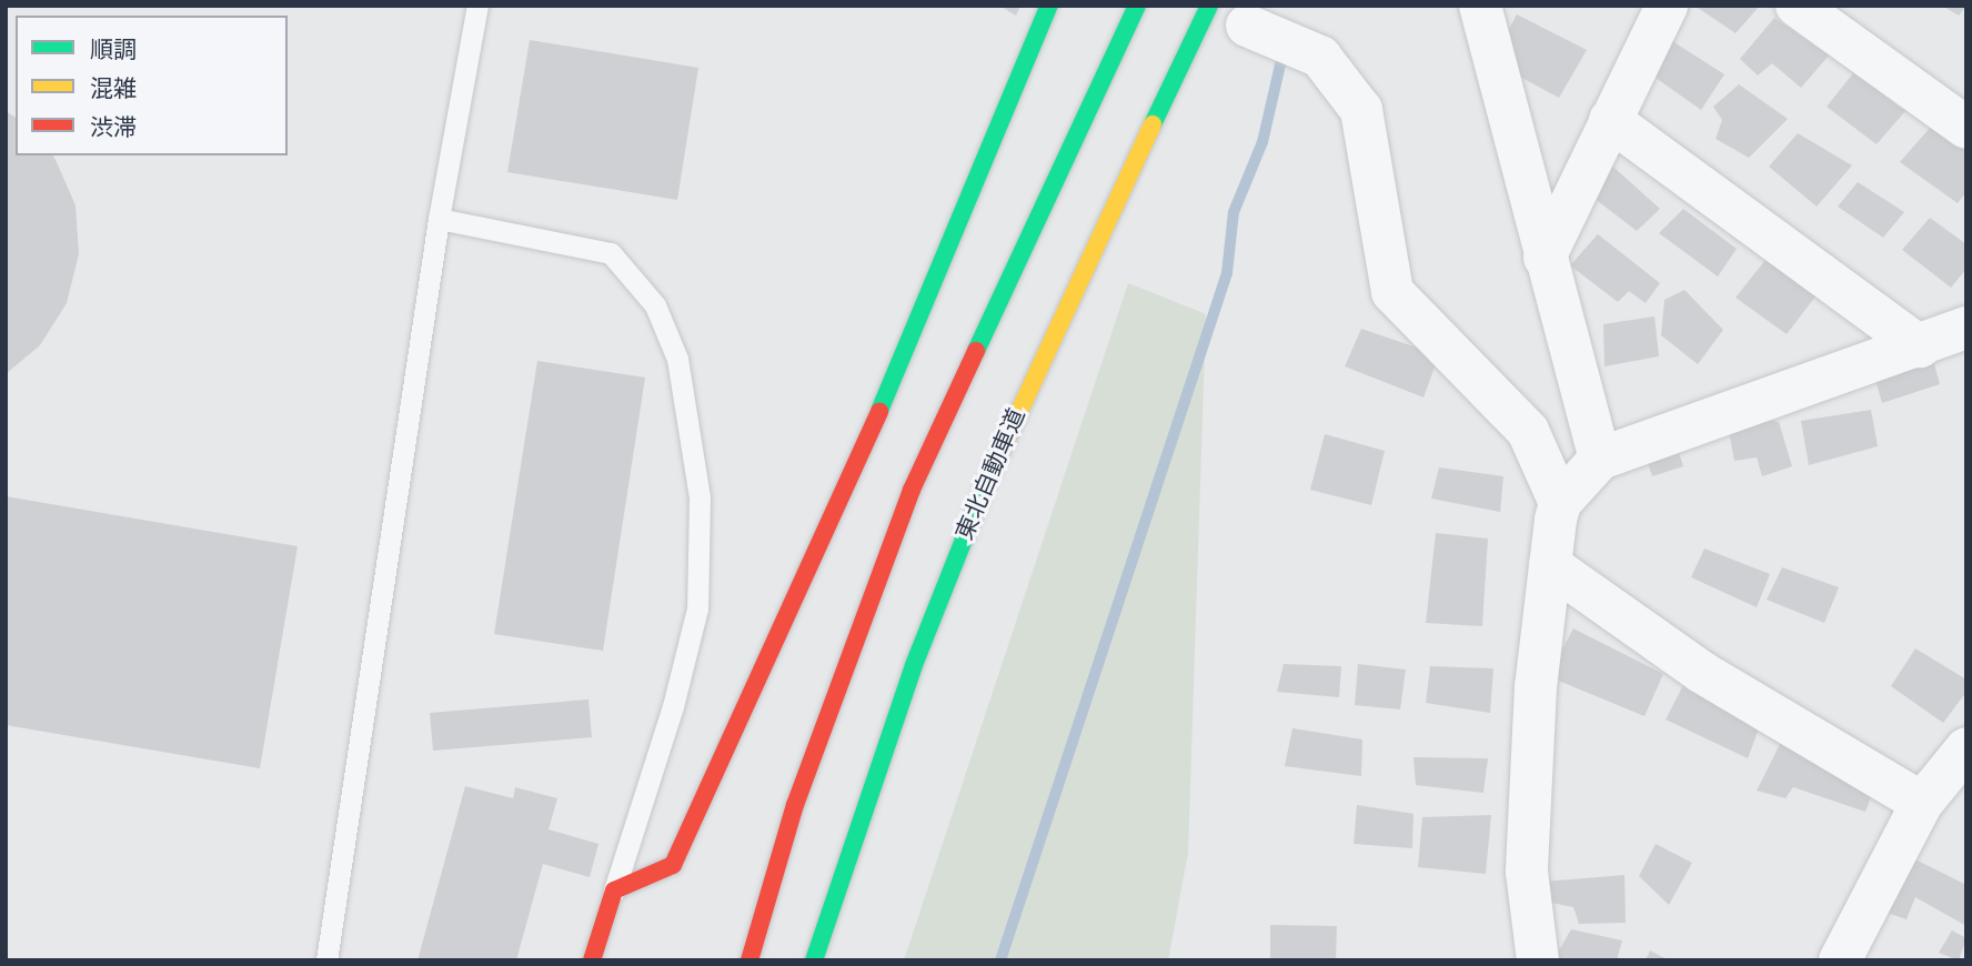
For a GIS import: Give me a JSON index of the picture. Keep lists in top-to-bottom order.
{
  "streets": {
    "main road": ["東北自動車道"]
  },
  "legend": ["順調", "混雑", "渋滞"]
}
